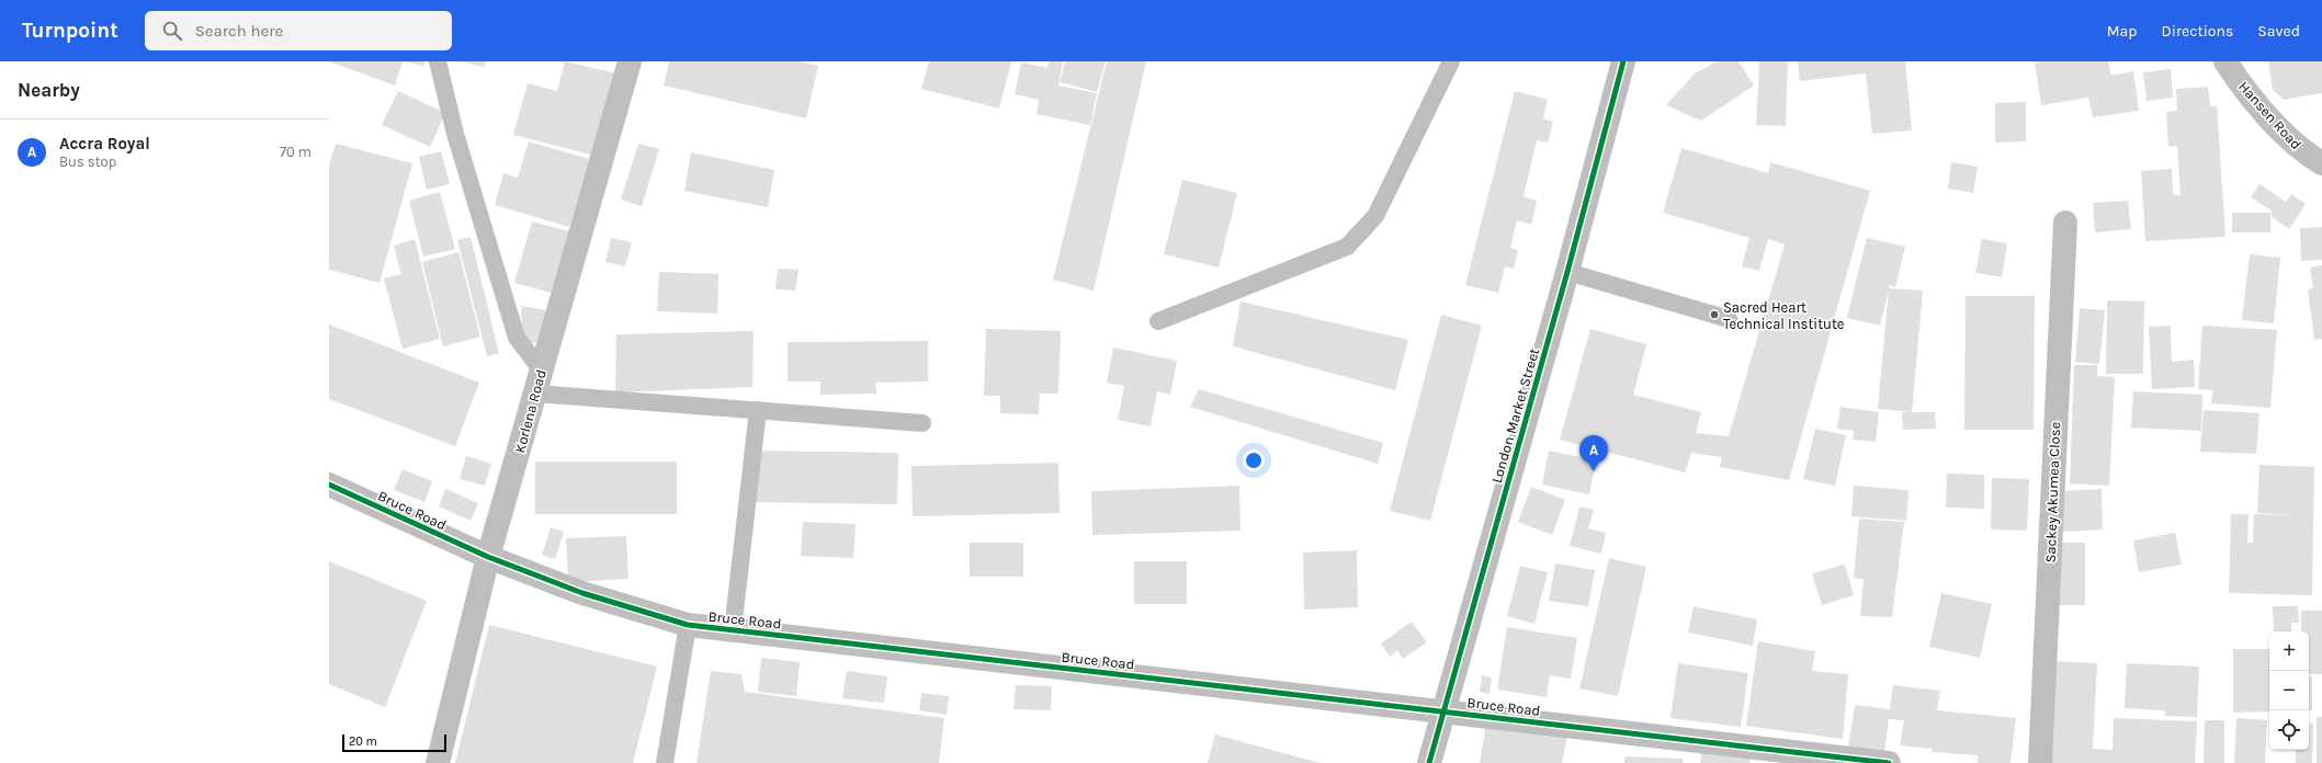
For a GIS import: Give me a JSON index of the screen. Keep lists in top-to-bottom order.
{
  "streets": {
    "street": [
      "Hansen Road",
      "Korlena Road",
      "London Market Street",
      "Sackey Akumea Close",
      "Bruce Road"
    ]
  },
  "crossings": [
    ["Korlena Road", "Bruce Road"],
    ["London Market Street", "Bruce Road"]
  ],
  "places": ["Sacred Heart Technical Institute"],
  "scale_bar": "20 m",
  "page": {
    "header": "Turnpoint",
    "search": "Search here",
    "nav": ["Map", "Directions", "Saved"],
    "heading": "Nearby",
    "list": [
      {
        "mark": "A",
        "name": "Accra Royal",
        "note": "Bus stop",
        "value": "70 m"
      }
    ],
    "pins": "A",
    "map_buttons": ["+", "−"],
    "scale": "20 m"
  }
}
